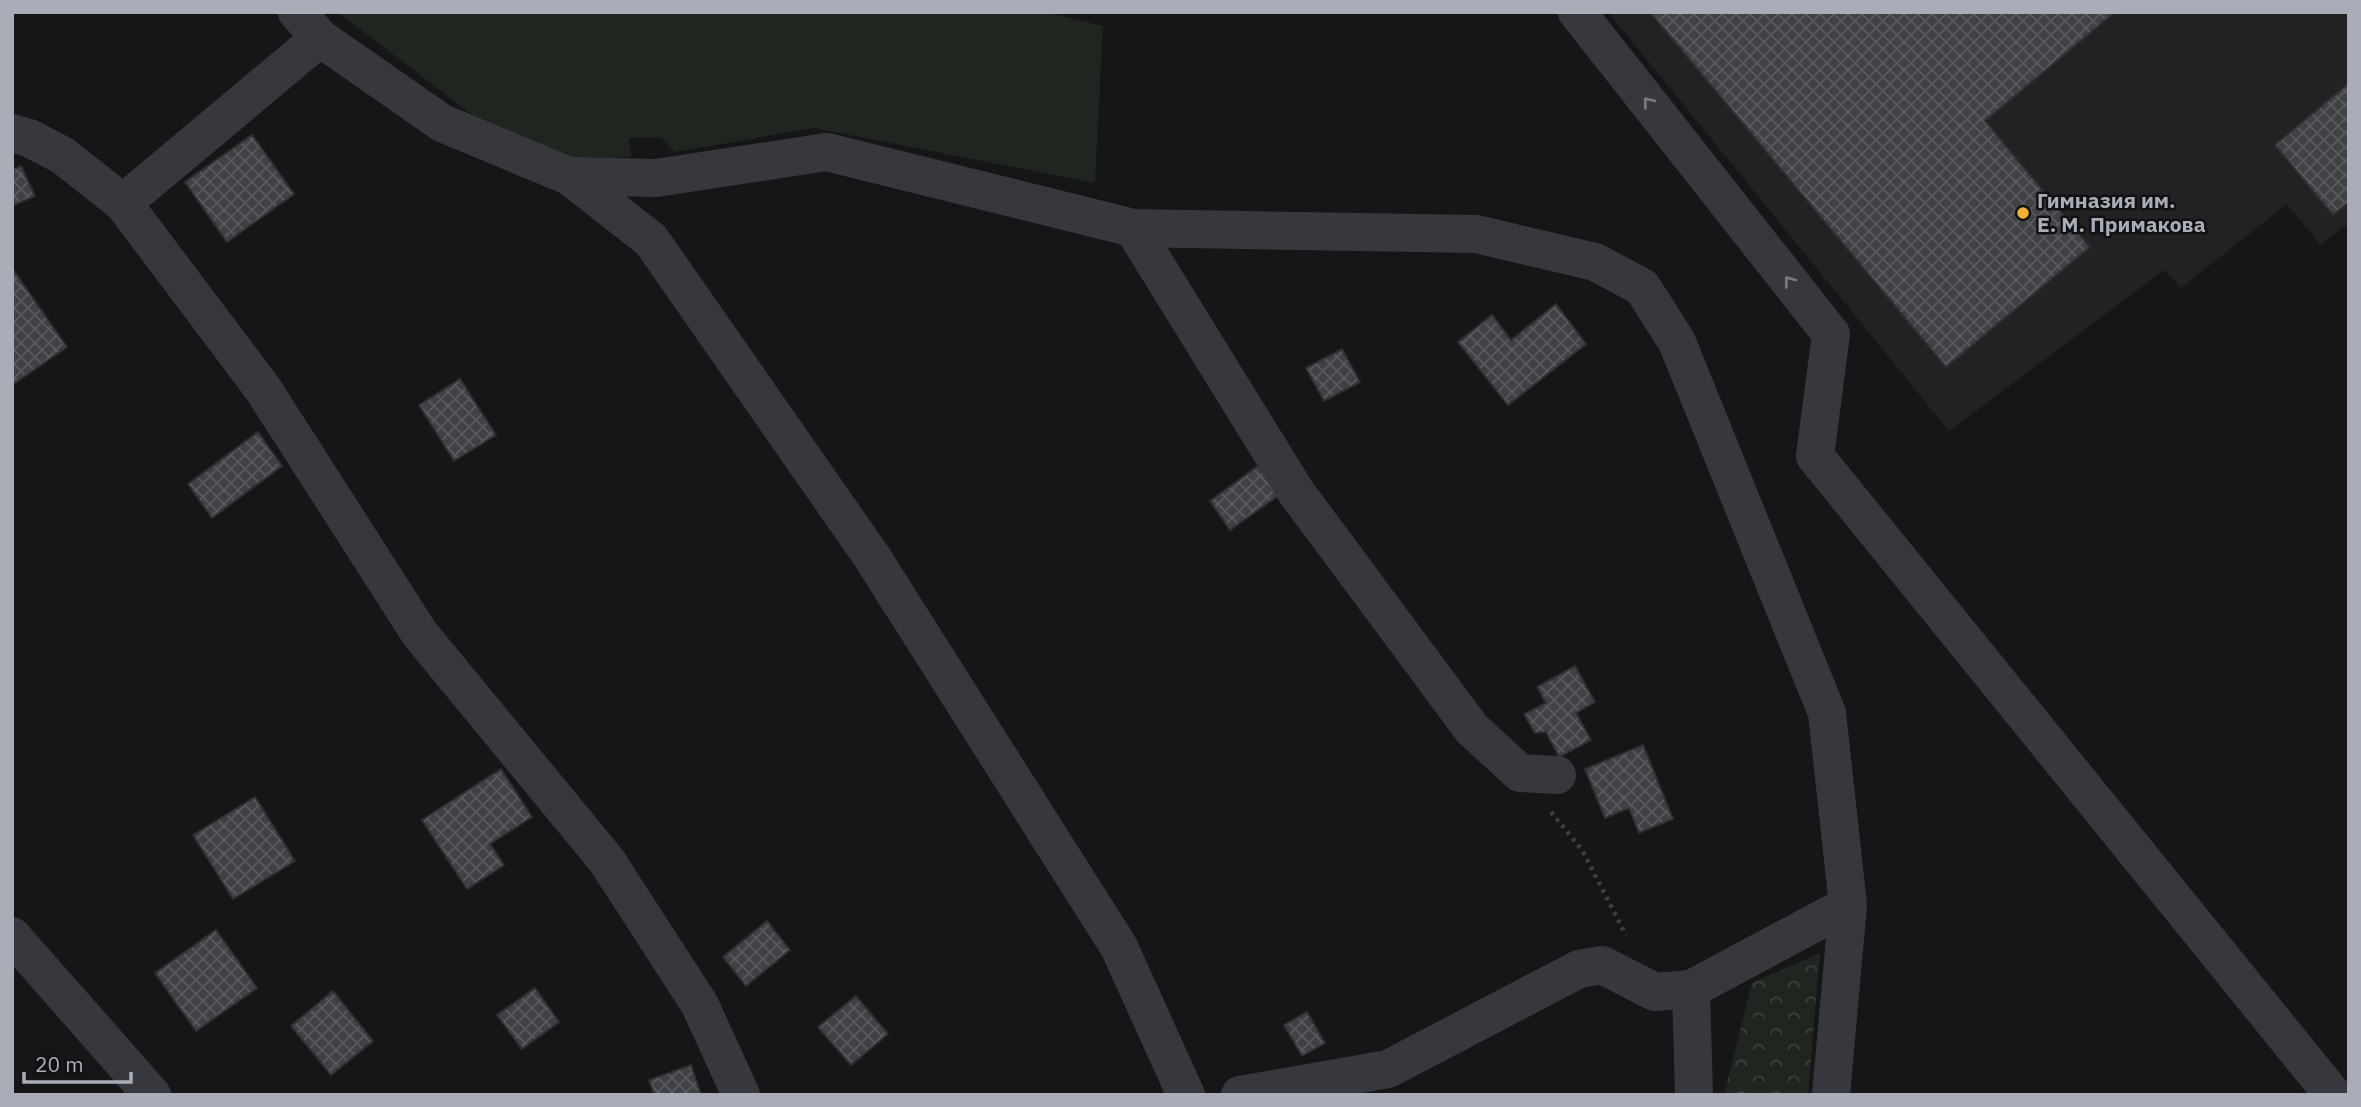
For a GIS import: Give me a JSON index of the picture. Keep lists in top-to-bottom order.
{
  "places": ["Гимназия им. Е. М. Примакова"],
  "scale_bar": "20 m"
}
